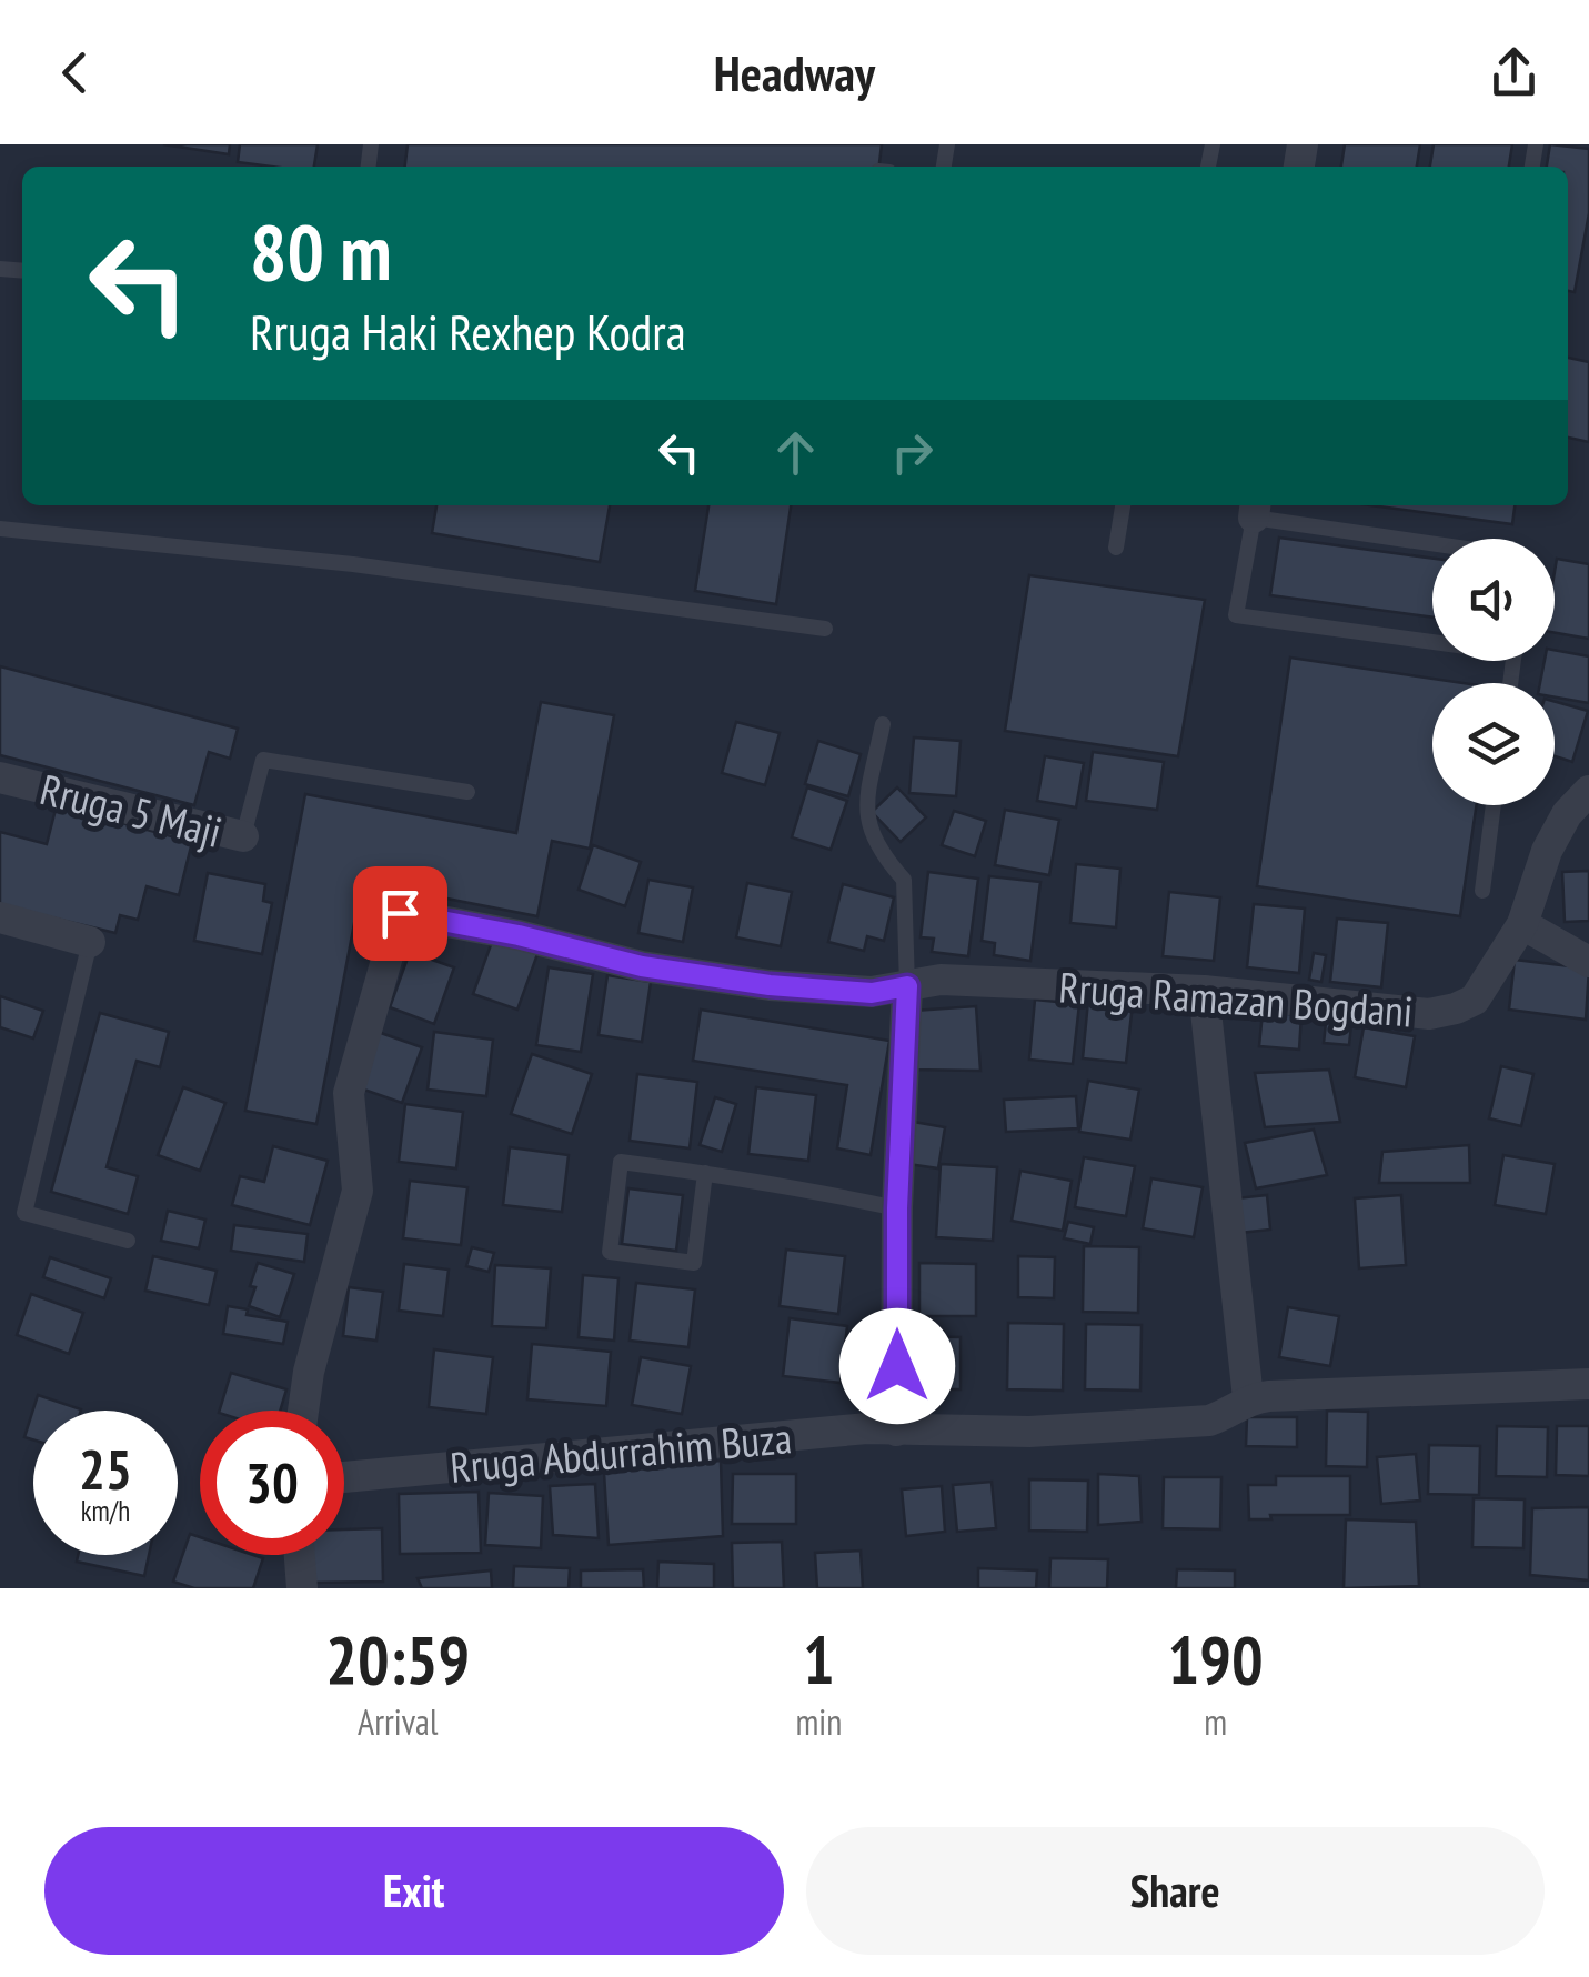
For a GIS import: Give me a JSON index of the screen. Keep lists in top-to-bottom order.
{
  "streets": {
    "street": ["Rruga 5 Maji", "Rruga Ramazan Bogdani", "Rruga Abdurrahim Buza"]
  },
  "page": {
    "header": "Headway",
    "turn": ["80 m", "Rruga Haki Rexhep Kodra"],
    "speed": "25 km/h",
    "limit": "30",
    "eta": [
      "20:59",
      "Arrival",
      "1",
      "min",
      "190",
      "m"
    ],
    "buttons": ["Exit", "Share"]
  }
}
